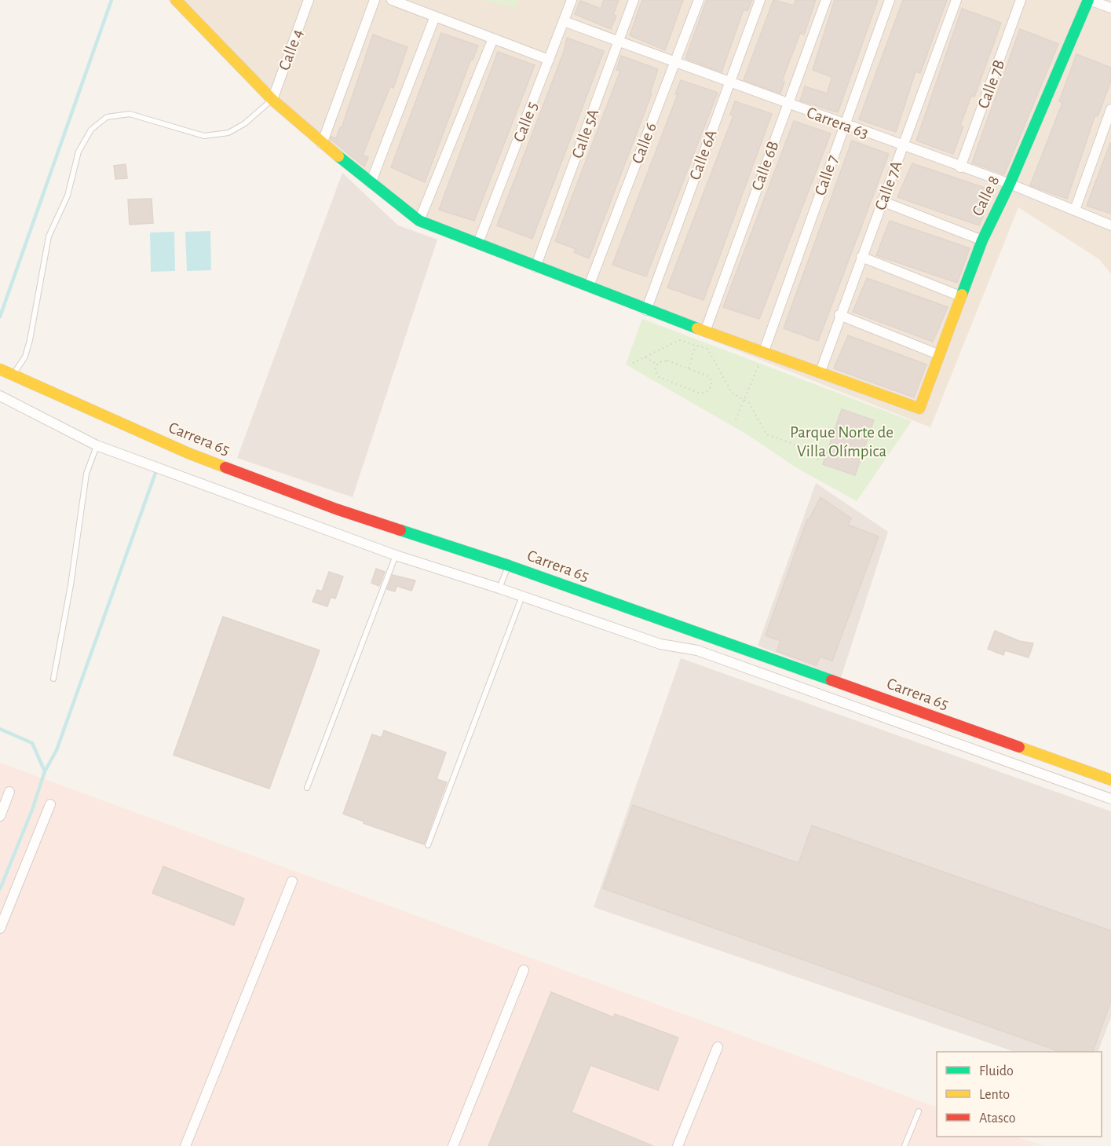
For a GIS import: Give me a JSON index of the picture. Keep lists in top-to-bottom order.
{
  "streets": {
    "street": [
      "Calle 4",
      "Calle 7B",
      "Calle 5",
      "Carrera 63",
      "Calle 5A",
      "Calle 6",
      "Calle 6A",
      "Calle 6B",
      "Calle 7",
      "Calle 7A",
      "Calle 8",
      "Carrera 65"
    ]
  },
  "crossings": [
    ["Calle 7B", "Carrera 63"],
    ["Calle 5", "Carrera 63"],
    ["Carrera 63", "Calle 5A"],
    ["Carrera 63", "Calle 6"],
    ["Carrera 63", "Calle 6A"],
    ["Carrera 63", "Calle 6B"],
    ["Carrera 63", "Calle 7"],
    ["Carrera 63", "Calle 7A"],
    ["Carrera 63", "Calle 8"],
    ["Calle 7A", "Calle 8"]
  ],
  "parks": ["Parque Norte de Villa Olímpica"],
  "legend": ["Fluido", "Lento", "Atasco"]
}
